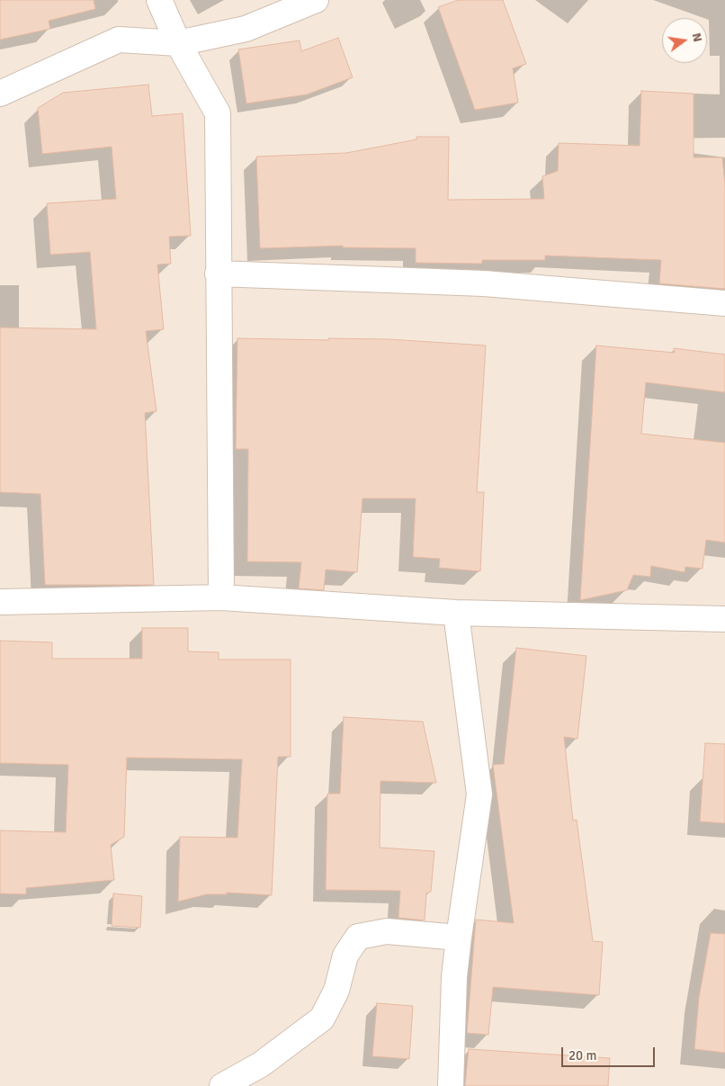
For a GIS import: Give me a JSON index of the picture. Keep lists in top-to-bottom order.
{
  "scale_bar": "20 m",
  "north": "right"
}
